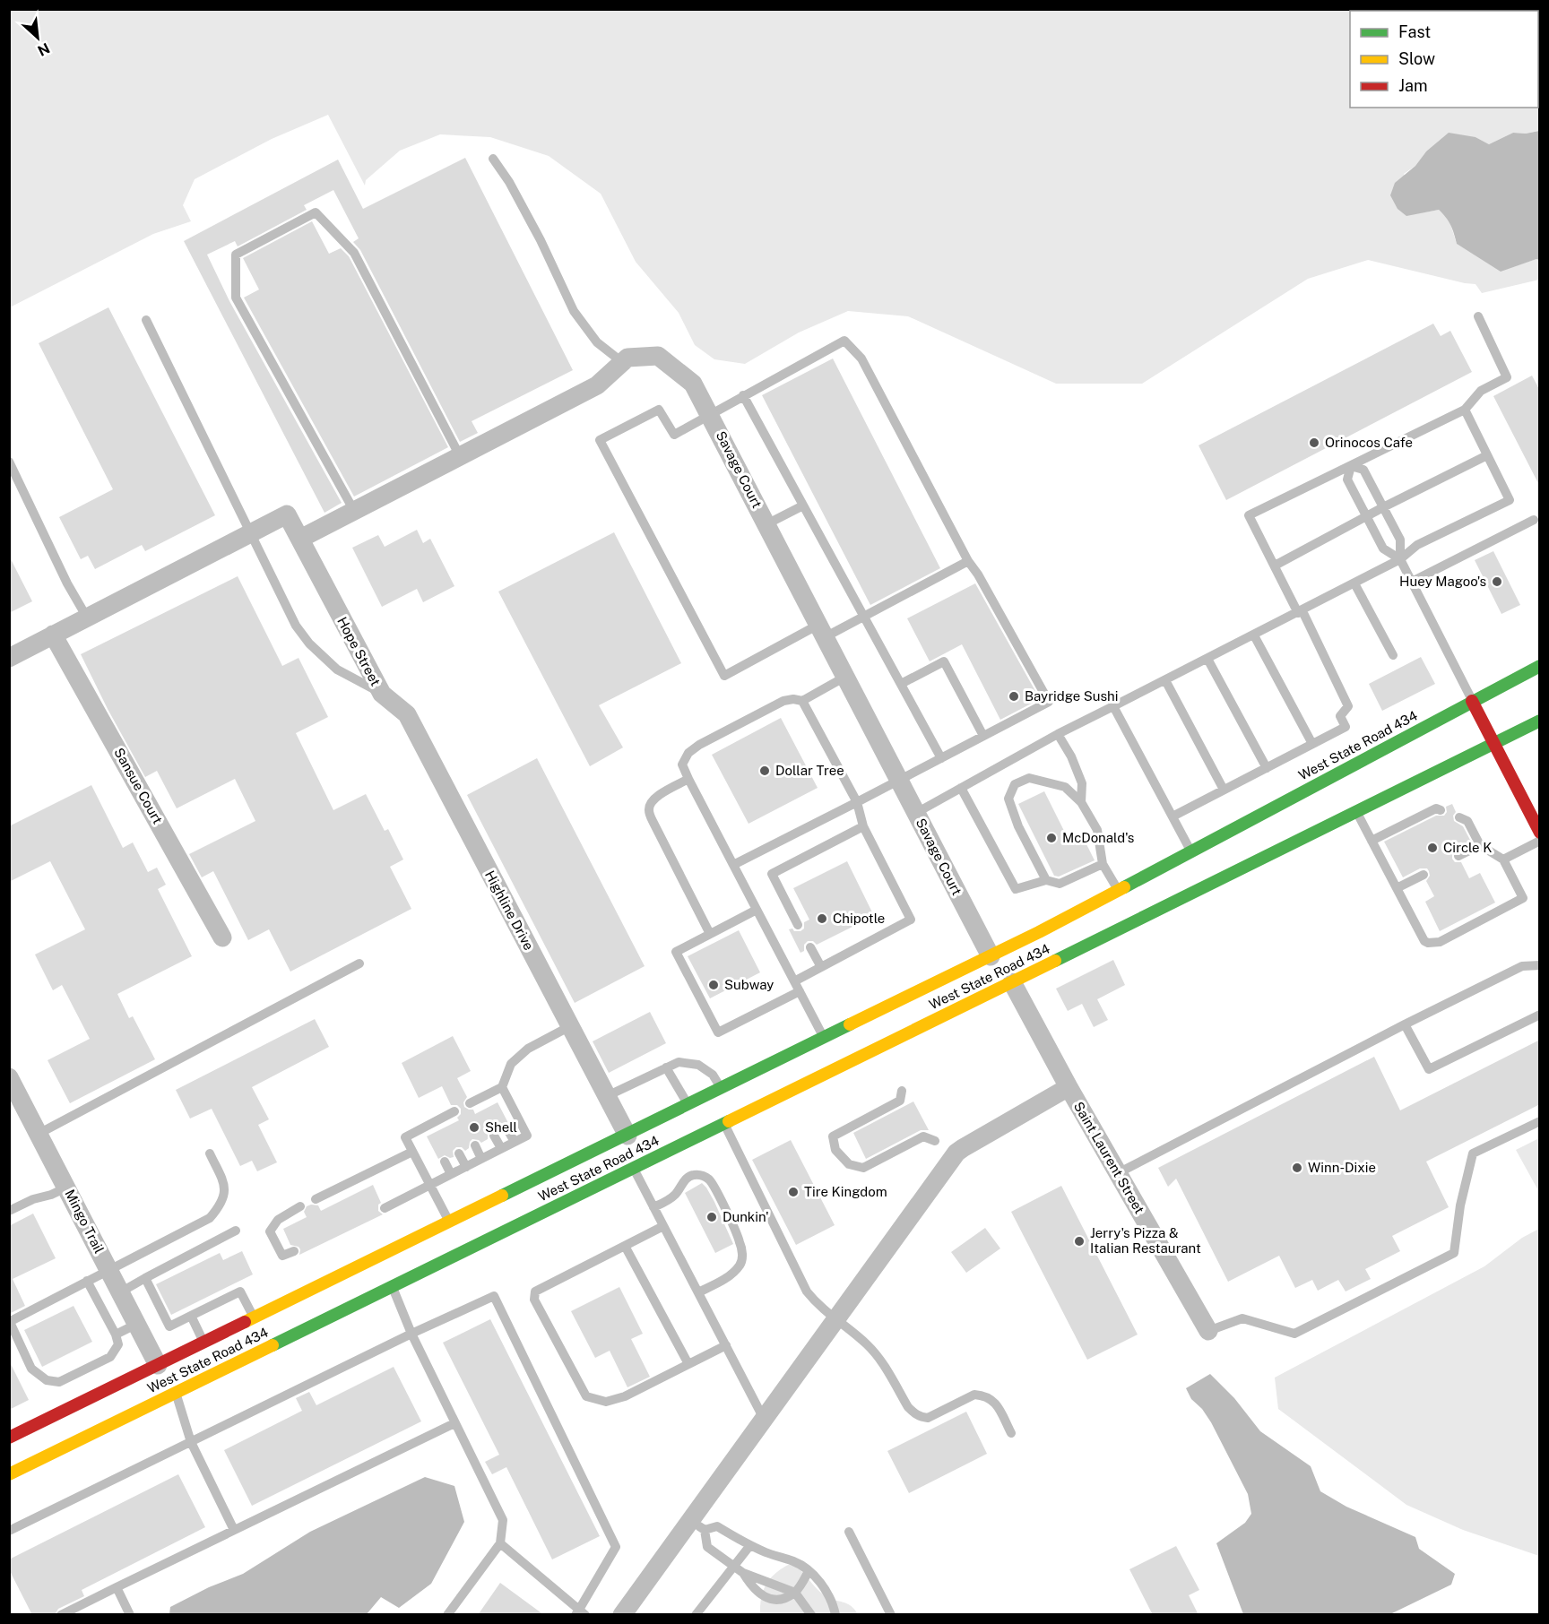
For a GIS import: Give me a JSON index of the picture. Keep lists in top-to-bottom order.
{
  "streets": {
    "main road": ["West State Road 434"],
    "street": [
      "Savage Court",
      "Hope Street",
      "Sansue Court",
      "Highline Drive",
      "Saint Laurent Street",
      "Mingo Trail"
    ]
  },
  "crossings": [
    ["Savage Court", "West State Road 434"],
    ["Hope Street", "Sansue Court"],
    ["Hope Street", "Highline Drive"],
    ["West State Road 434", "Highline Drive"],
    ["West State Road 434", "Saint Laurent Street"],
    ["West State Road 434", "Mingo Trail"]
  ],
  "places": [
    "Orinocos Cafe",
    "Huey Magoo's",
    "Bayridge Sushi",
    "Dollar Tree",
    "McDonald's",
    "Circle K",
    "Chipotle",
    "Subway",
    "Shell",
    "Winn-Dixie",
    "Tire Kingdom",
    "Dunkin'",
    "Jerry's Pizza & Italian Restaurant"
  ],
  "legend": ["Fast", "Slow", "Jam"],
  "north": "bottom right"
}
